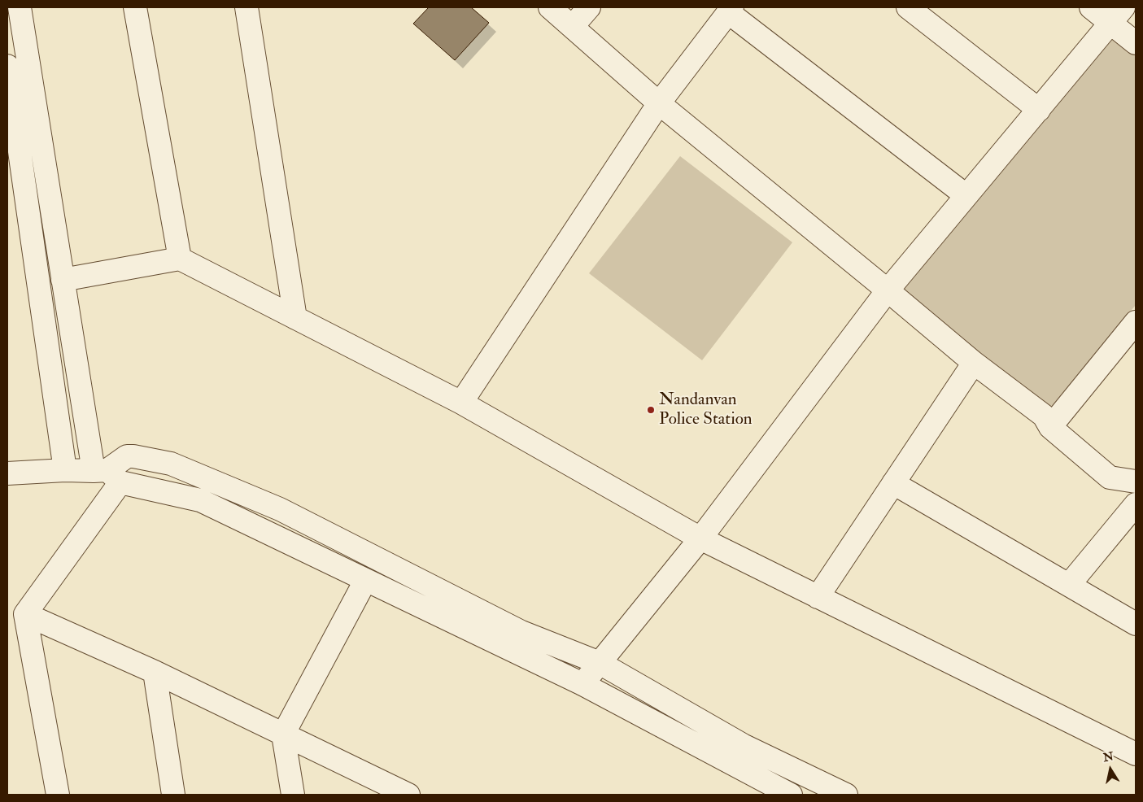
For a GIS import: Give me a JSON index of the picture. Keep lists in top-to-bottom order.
{
  "places": ["Nandanvan Police Station"],
  "north": "top"
}
